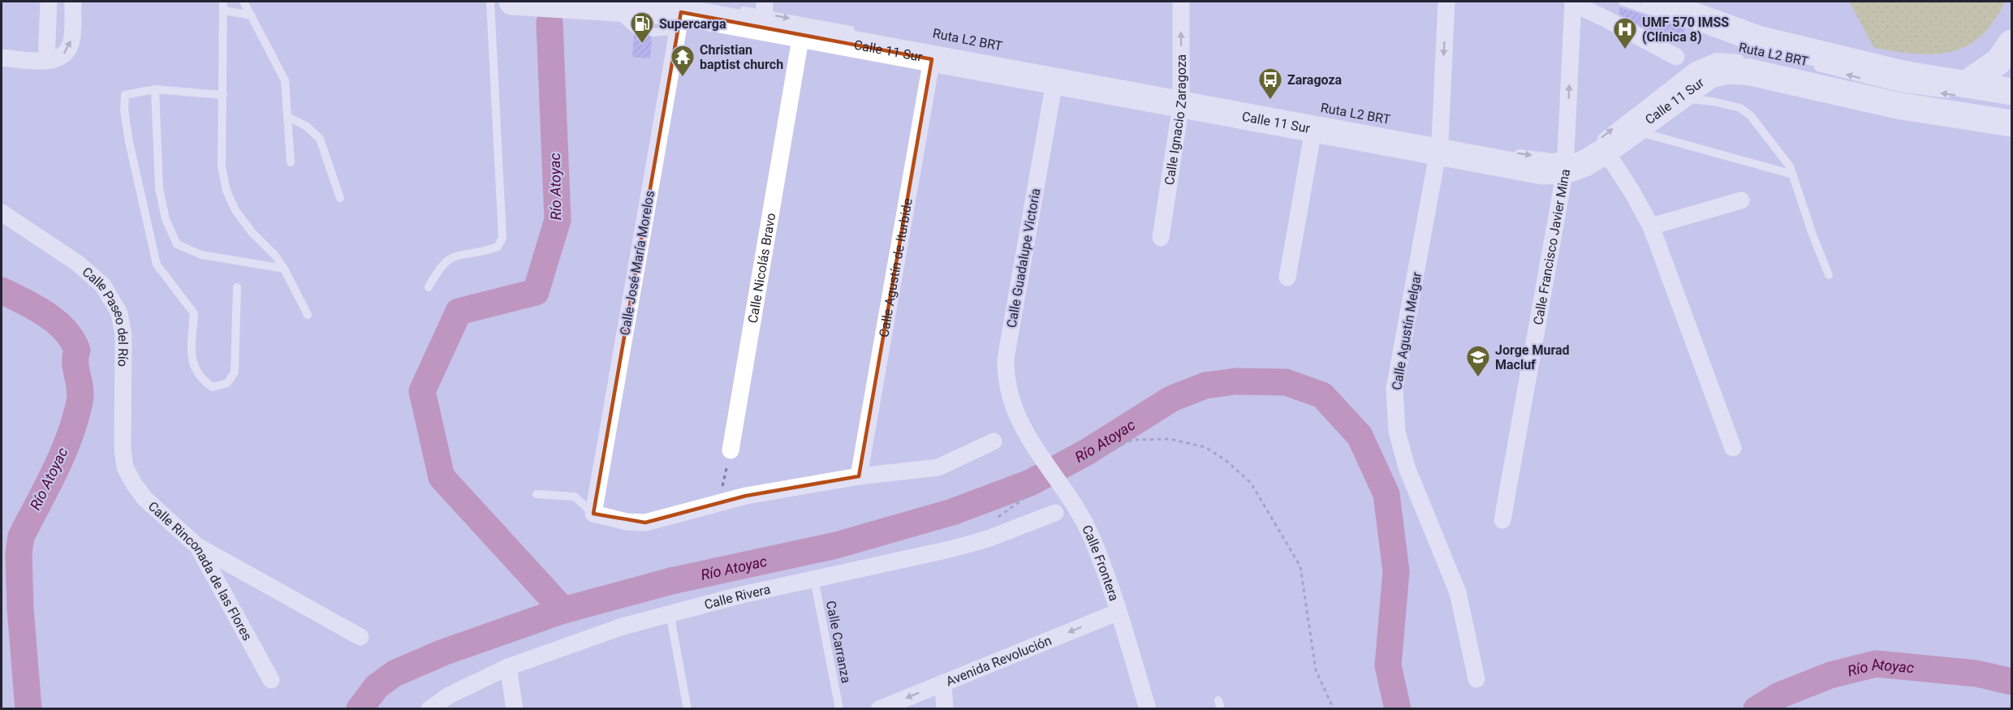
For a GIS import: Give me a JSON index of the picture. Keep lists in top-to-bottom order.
{
  "streets": {
    "main road": ["Calle 11 Sur"],
    "street": [
      "Calle Ignacio Zaragoza",
      "Calle Francisco Javier Mina",
      "Calle Guadalupe Victoria",
      "Calle José María Morelos",
      "Calle Agustín de Iturbide",
      "Calle Nicolás Bravo",
      "Calle Paseo del Río",
      "Calle Agustín Melgar",
      "Calle Frontera",
      "Calle Rinconada de las Flores",
      "Calle Rivera",
      "Avenida Revolución"
    ],
    "lane": ["Ruta L2 BRT", "Calle Carranza"]
  },
  "crossings": [
    ["Ruta L2 BRT", "Calle 11 Sur"],
    ["Calle 11 Sur", "Calle Ignacio Zaragoza"],
    ["Calle 11 Sur", "Calle Francisco Javier Mina"],
    ["Calle 11 Sur", "Calle Guadalupe Victoria"],
    ["Calle 11 Sur", "Calle José María Morelos"],
    ["Calle 11 Sur", "Calle Agustín de Iturbide"],
    ["Calle 11 Sur", "Calle Nicolás Bravo"],
    ["Calle 11 Sur", "Calle Agustín Melgar"],
    ["Calle Guadalupe Victoria", "Calle Frontera"],
    ["Calle Paseo del Río", "Calle Rinconada de las Flores"],
    ["Calle Frontera", "Avenida Revolución"],
    ["Calle Rivera", "Calle Carranza"]
  ],
  "one_way": ["Calle Ignacio Zaragoza", "Avenida Revolución"],
  "water": ["Río Atoyac"],
  "places": {
    "fuel station": ["Supercarga"],
    "hospital": ["UMF 570 IMSS (Clínica 8)"],
    "temple": ["Christian baptist church"],
    "bus stop": ["Zaragoza"],
    "school or university": ["Jorge Murad Macluf"]
  }
}
